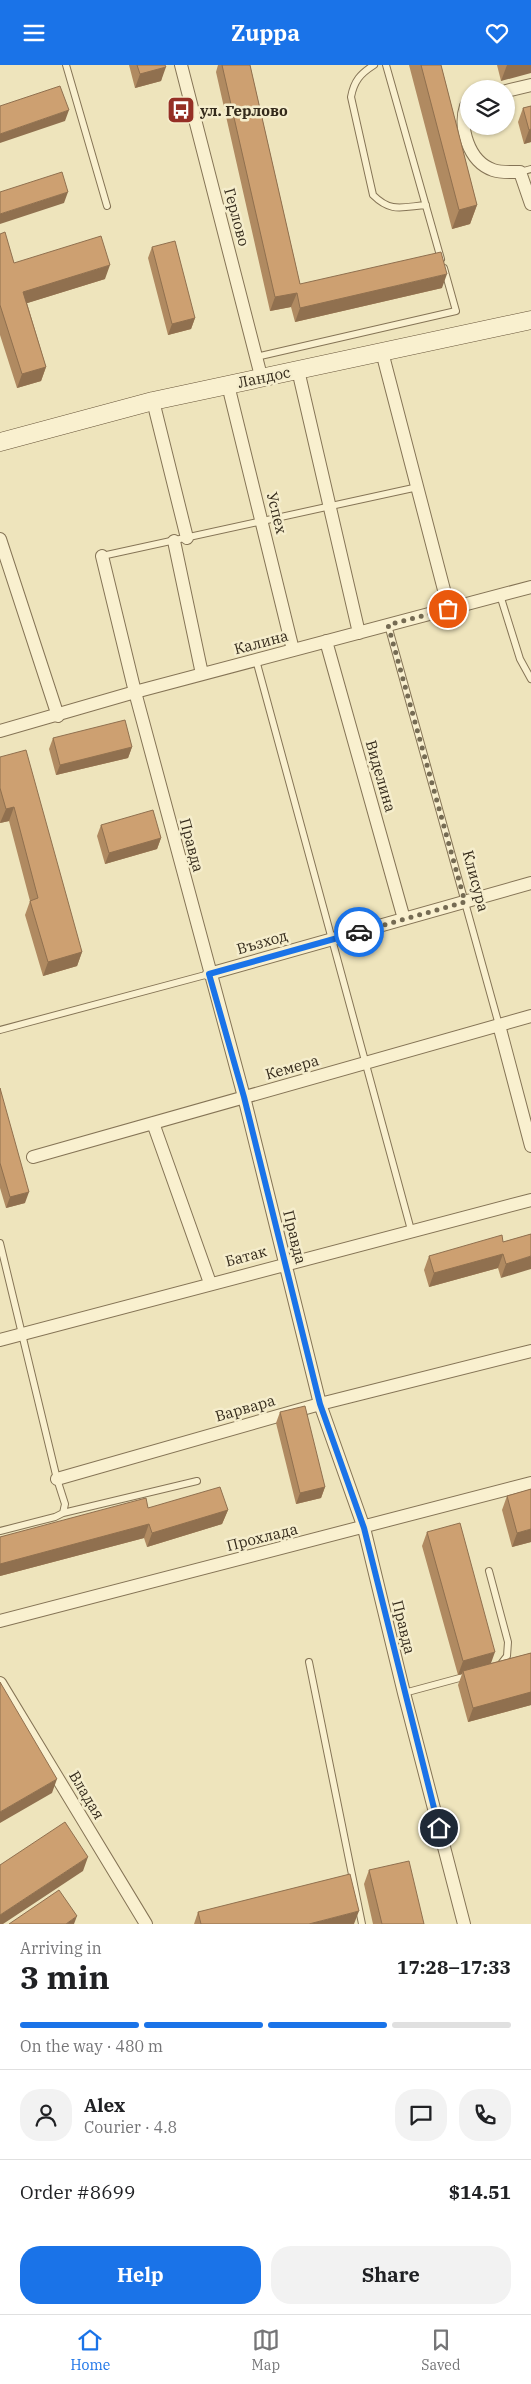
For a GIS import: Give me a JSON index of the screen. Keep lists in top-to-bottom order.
{
  "streets": {
    "street": [
      "Герлово",
      "Ландос",
      "Успех",
      "Калина",
      "Виделина",
      "Правда",
      "Клисура",
      "Възход",
      "Кемера",
      "Батак",
      "Варвара",
      "Прохлада",
      "Владая"
    ]
  },
  "crossings": [
    ["Герлово", "Ландос"],
    ["Ландос", "Успех"],
    ["Успех", "Калина"],
    ["Калина", "Виделина"],
    ["Калина", "Правда"],
    ["Калина", "Клисура"],
    ["Виделина", "Възход"],
    ["Правда", "Възход"],
    ["Правда", "Кемера"],
    ["Правда", "Батак"],
    ["Правда", "Варвара"],
    ["Правда", "Прохлада"],
    ["Клисура", "Възход"],
    ["Клисура", "Кемера"]
  ],
  "places": {
    "bus stop": ["ул. Герлово"]
  },
  "page": {
    "header": "Zuppa",
    "heading": ["3 min", "Arriving in", "17:28–17:33"],
    "panel": [
      "Alex",
      "Courier · 4.8",
      "Order #8699",
      "$14.51"
    ],
    "bar": "On the way · 480 m",
    "buttons": ["Help", "Share"],
    "tabs": ["Home", "Map", "Saved"]
  }
}
